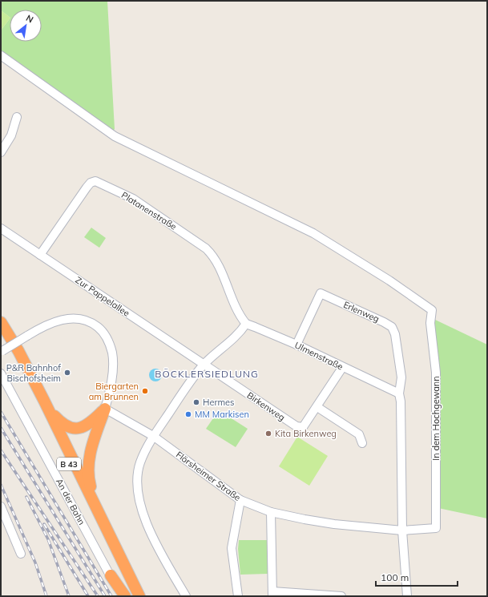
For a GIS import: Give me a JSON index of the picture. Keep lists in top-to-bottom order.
{
  "streets": {
    "highway": ["B 43"],
    "street": [
      "Platanenstraße",
      "Zur Pappelallee",
      "Erlenweg",
      "Ulmenstraße",
      "Birkenweg",
      "In dem Hochgewann",
      "Flörsheimer Straße",
      "An der Bahn"
    ]
  },
  "crossings": [
    ["Platanenstraße", "Zur Pappelallee"],
    ["Platanenstraße", "Ulmenstraße"],
    ["Zur Pappelallee", "Birkenweg"],
    ["Erlenweg", "Ulmenstraße"],
    ["Ulmenstraße", "Birkenweg"],
    ["In dem Hochgewann", "Flörsheimer Straße"]
  ],
  "districts": ["BÖCKLERSIEDLUNG"],
  "places": [
    "P&R Bahnhof Bischofsheim",
    "Biergarten am Brunnen",
    "Hermes",
    "MM Markisen",
    "Kita Birkenweg"
  ],
  "scale_bar": "100 m",
  "north": "top right"
}
